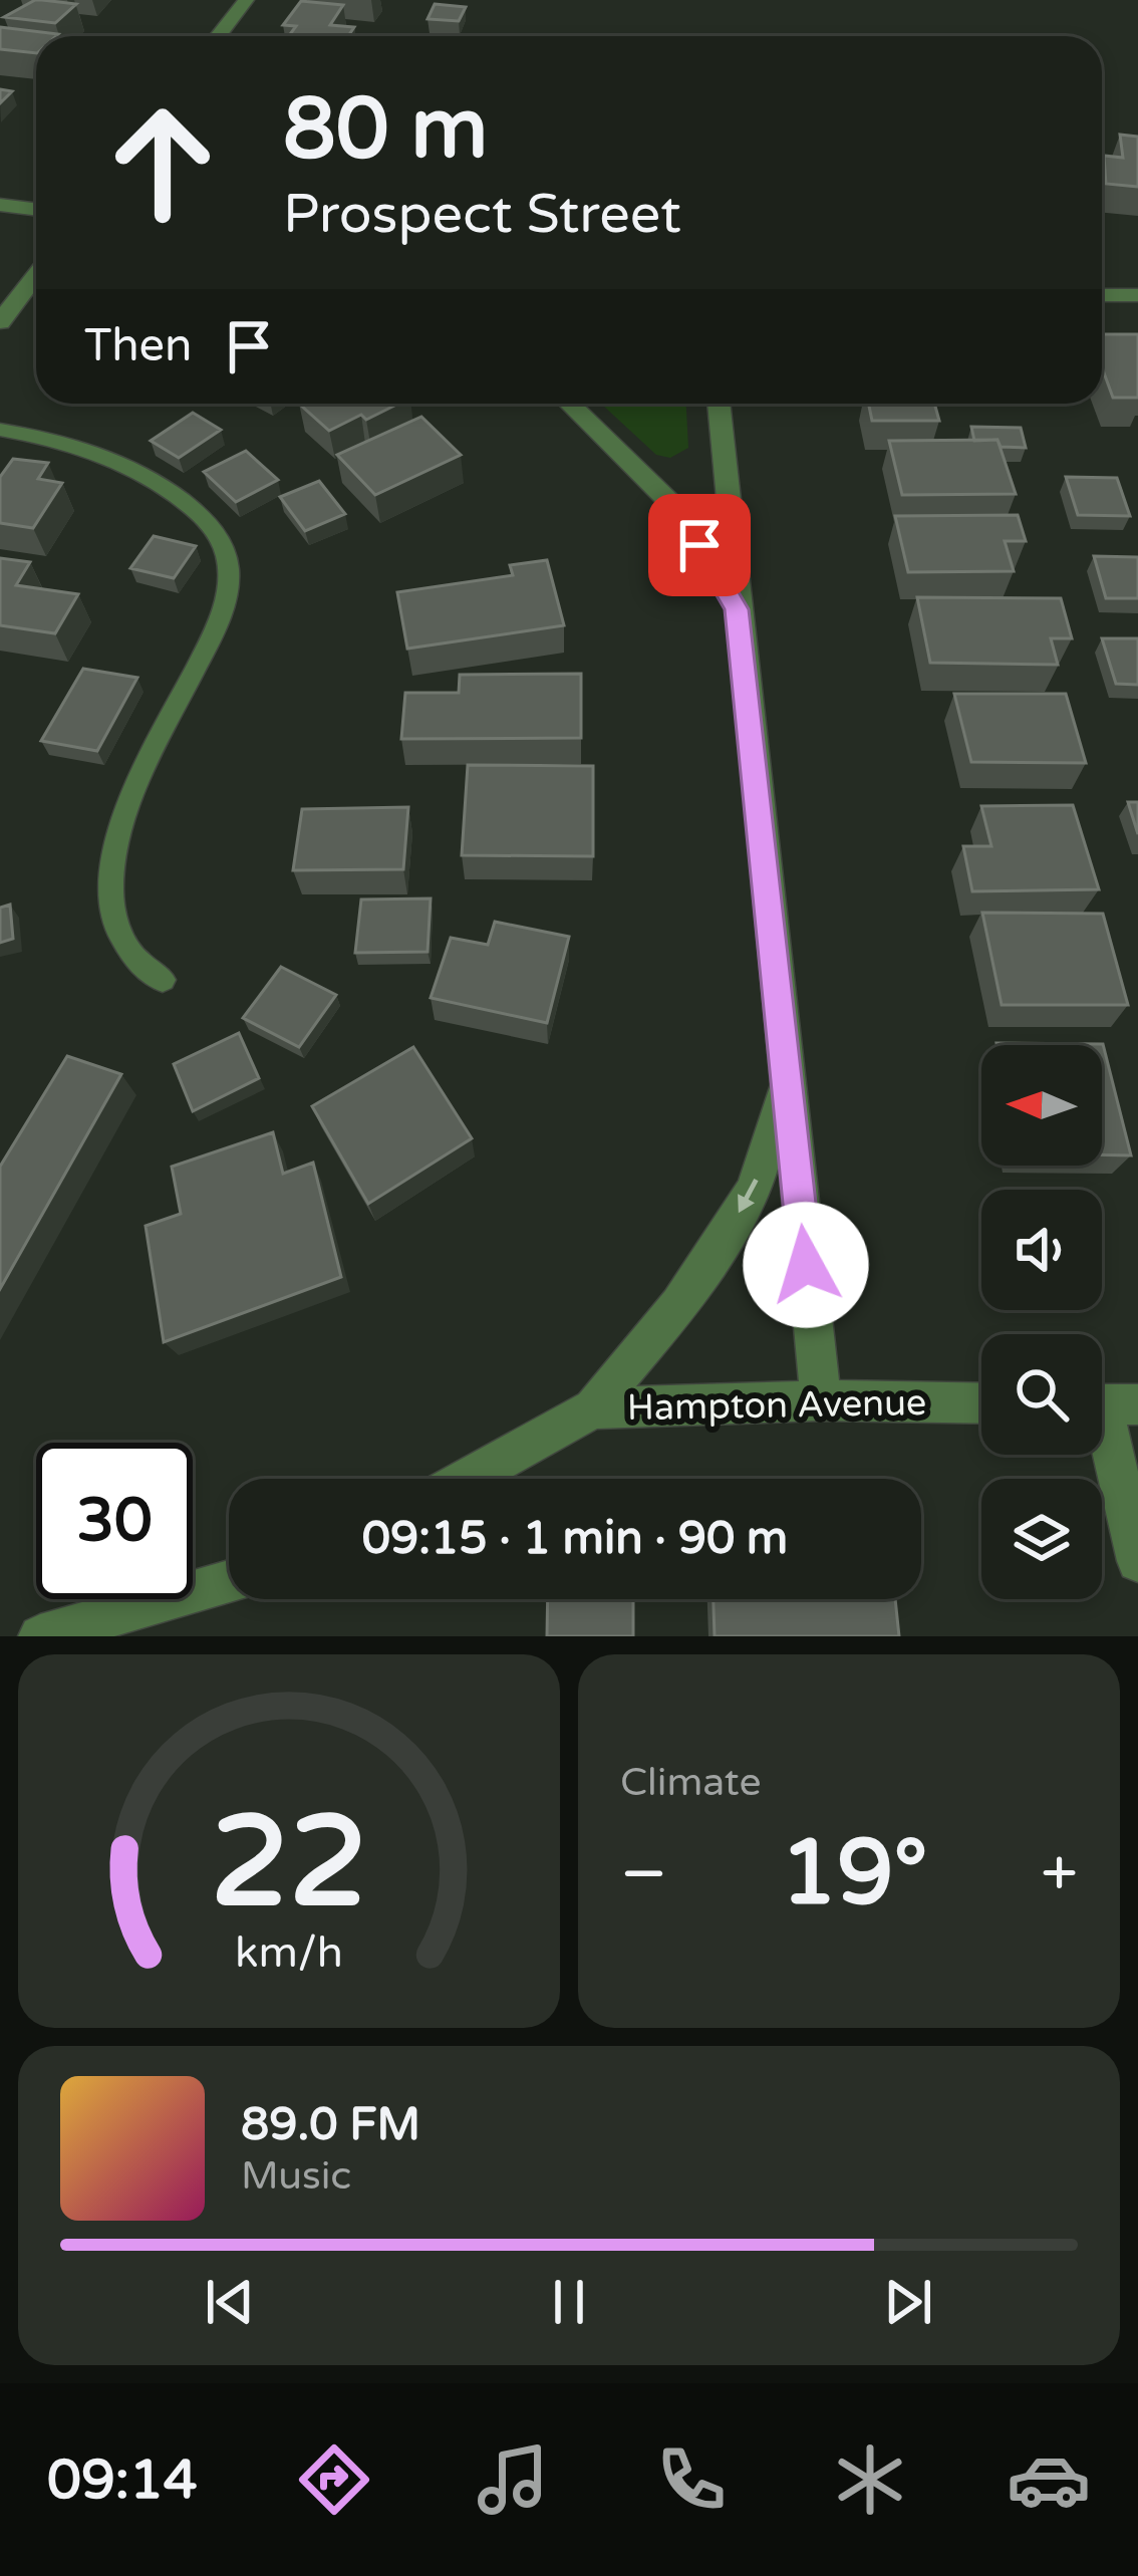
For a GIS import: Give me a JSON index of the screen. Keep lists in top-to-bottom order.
{
  "streets": {
    "street": ["Hampton Avenue"]
  },
  "north": "left",
  "page": {
    "turn": ["80 m", "Prospect Street"],
    "then": "Then",
    "limit": "30",
    "trip": "09:15 · 1 min · 90 m",
    "tile": "Climate",
    "heat": ["−", "19°", "+"],
    "song": ["89.0 FM", "Music"],
    "tabs": "09:14",
    "gauge": ["22", "km/h"]
  }
}
